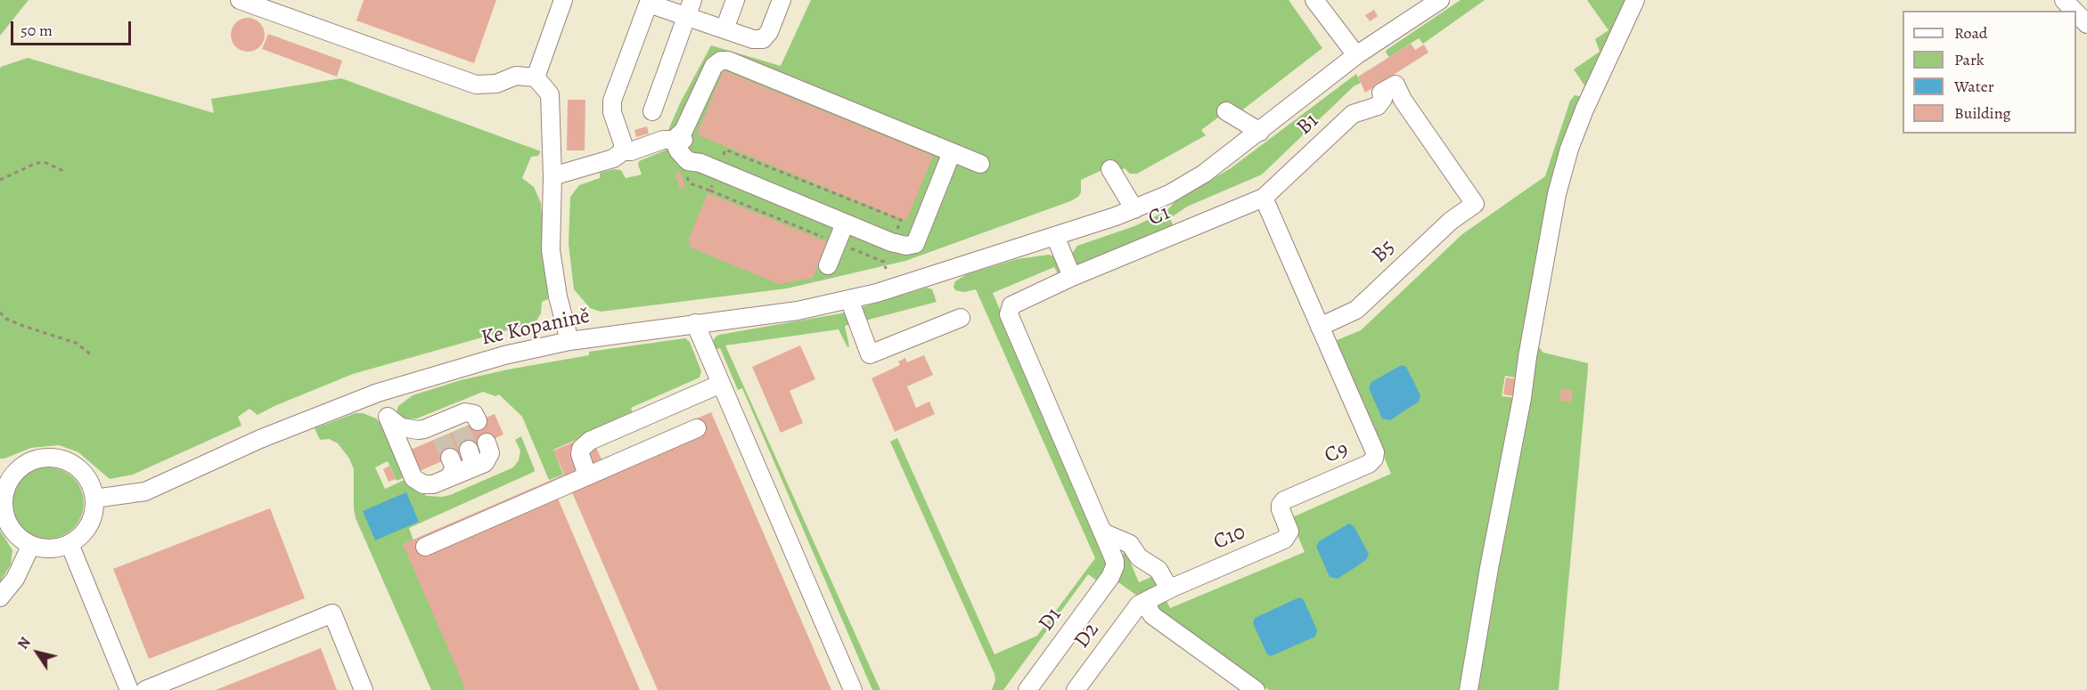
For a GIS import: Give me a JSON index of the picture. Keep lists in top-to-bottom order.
{
  "streets": {
    "street": [
      "B1",
      "C1",
      "B5",
      "Ke Kopanině",
      "C9",
      "C10",
      "D1",
      "D2"
    ]
  },
  "crossings": [
    ["B1", "C1"],
    ["B1", "B5"],
    ["C1", "D1"],
    ["B5", "C9"],
    ["C9", "C10"],
    ["C10", "D2"]
  ],
  "legend": [
    "Road",
    "Park",
    "Water",
    "Building"
  ],
  "scale_bar": "50 m",
  "north": "top left"
}
